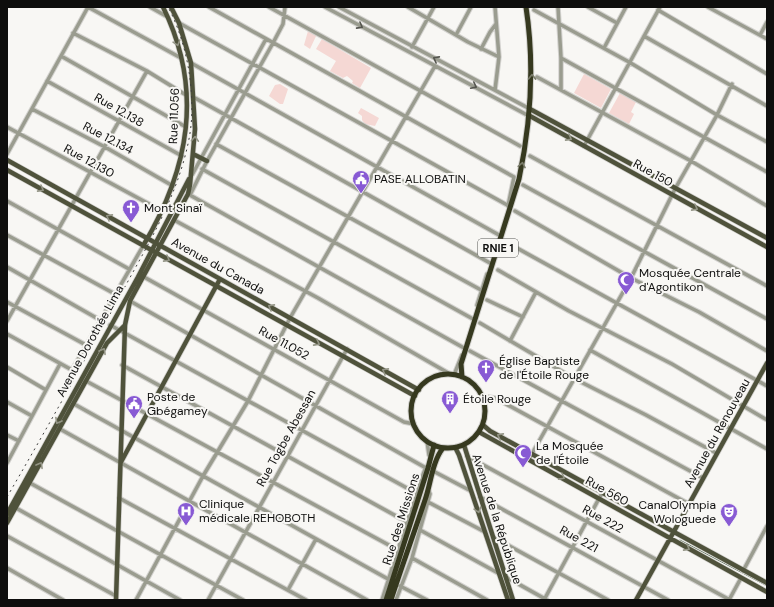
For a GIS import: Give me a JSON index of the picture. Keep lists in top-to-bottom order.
{
  "streets": {
    "highway": ["RNIE 1", "Rue des Missions"],
    "main road": [
      "Rue 11.056",
      "Rue 150",
      "Avenue du Canada",
      "Avenue Dorothée Lima",
      "Avenue du Renouveau",
      "Rue 560",
      "Avenue de la République"
    ],
    "street": [
      "Rue 12.138",
      "Rue 12.134",
      "Rue 12.130",
      "Rue 11.052",
      "Rue Togbe Abessan",
      "Rue 222",
      "Rue 221"
    ]
  },
  "crossings": [
    ["Rue 12.138", "Rue 11.056"],
    ["Rue 11.056", "Rue 12.134"],
    ["Rue 11.056", "Rue 12.130"],
    ["Rue 11.056", "Avenue du Canada"],
    ["Rue 150", "RNIE 1"],
    ["RNIE 1", "Avenue du Canada"],
    ["RNIE 1", "Rue 11.052"],
    ["RNIE 1", "Rue 560"],
    ["RNIE 1", "Rue des Missions"],
    ["RNIE 1", "Avenue de la République"],
    ["Avenue du Canada", "Avenue Dorothée Lima"],
    ["Avenue du Canada", "Rue 11.052"],
    ["Avenue du Canada", "Rue Togbe Abessan"],
    ["Avenue du Canada", "Rue 560"],
    ["Avenue du Canada", "Rue des Missions"],
    ["Avenue du Canada", "Avenue de la République"],
    ["Avenue Dorothée Lima", "Rue 11.052"],
    ["Rue 11.052", "Rue Togbe Abessan"],
    ["Rue 11.052", "Rue 560"],
    ["Rue 11.052", "Rue des Missions"],
    ["Rue 11.052", "Avenue de la République"],
    ["Avenue du Renouveau", "Rue 560"],
    ["Avenue du Renouveau", "Rue 222"],
    ["Avenue du Renouveau", "Rue 221"],
    ["Rue 560", "Rue des Missions"],
    ["Rue 560", "Avenue de la République"],
    ["Rue des Missions", "Avenue de la République"],
    ["Avenue de la République", "Rue 222"],
    ["Avenue de la République", "Rue 221"]
  ],
  "places": {
    "public building": ["PASE ALLOBATIN", "Poste de Gbégamey"],
    "church": ["Mont Sinaï", "Église Baptiste de l'Étoile Rouge"],
    "mosque": ["Mosquée Centrale d'Agontikon", "La Mosquée de l'Étoile"],
    "building": ["Étoile Rouge"],
    "hospital": ["Clinique médicale REHOBOTH"],
    "theatre": ["CanalOlympia Wologuede"]
  }
}
